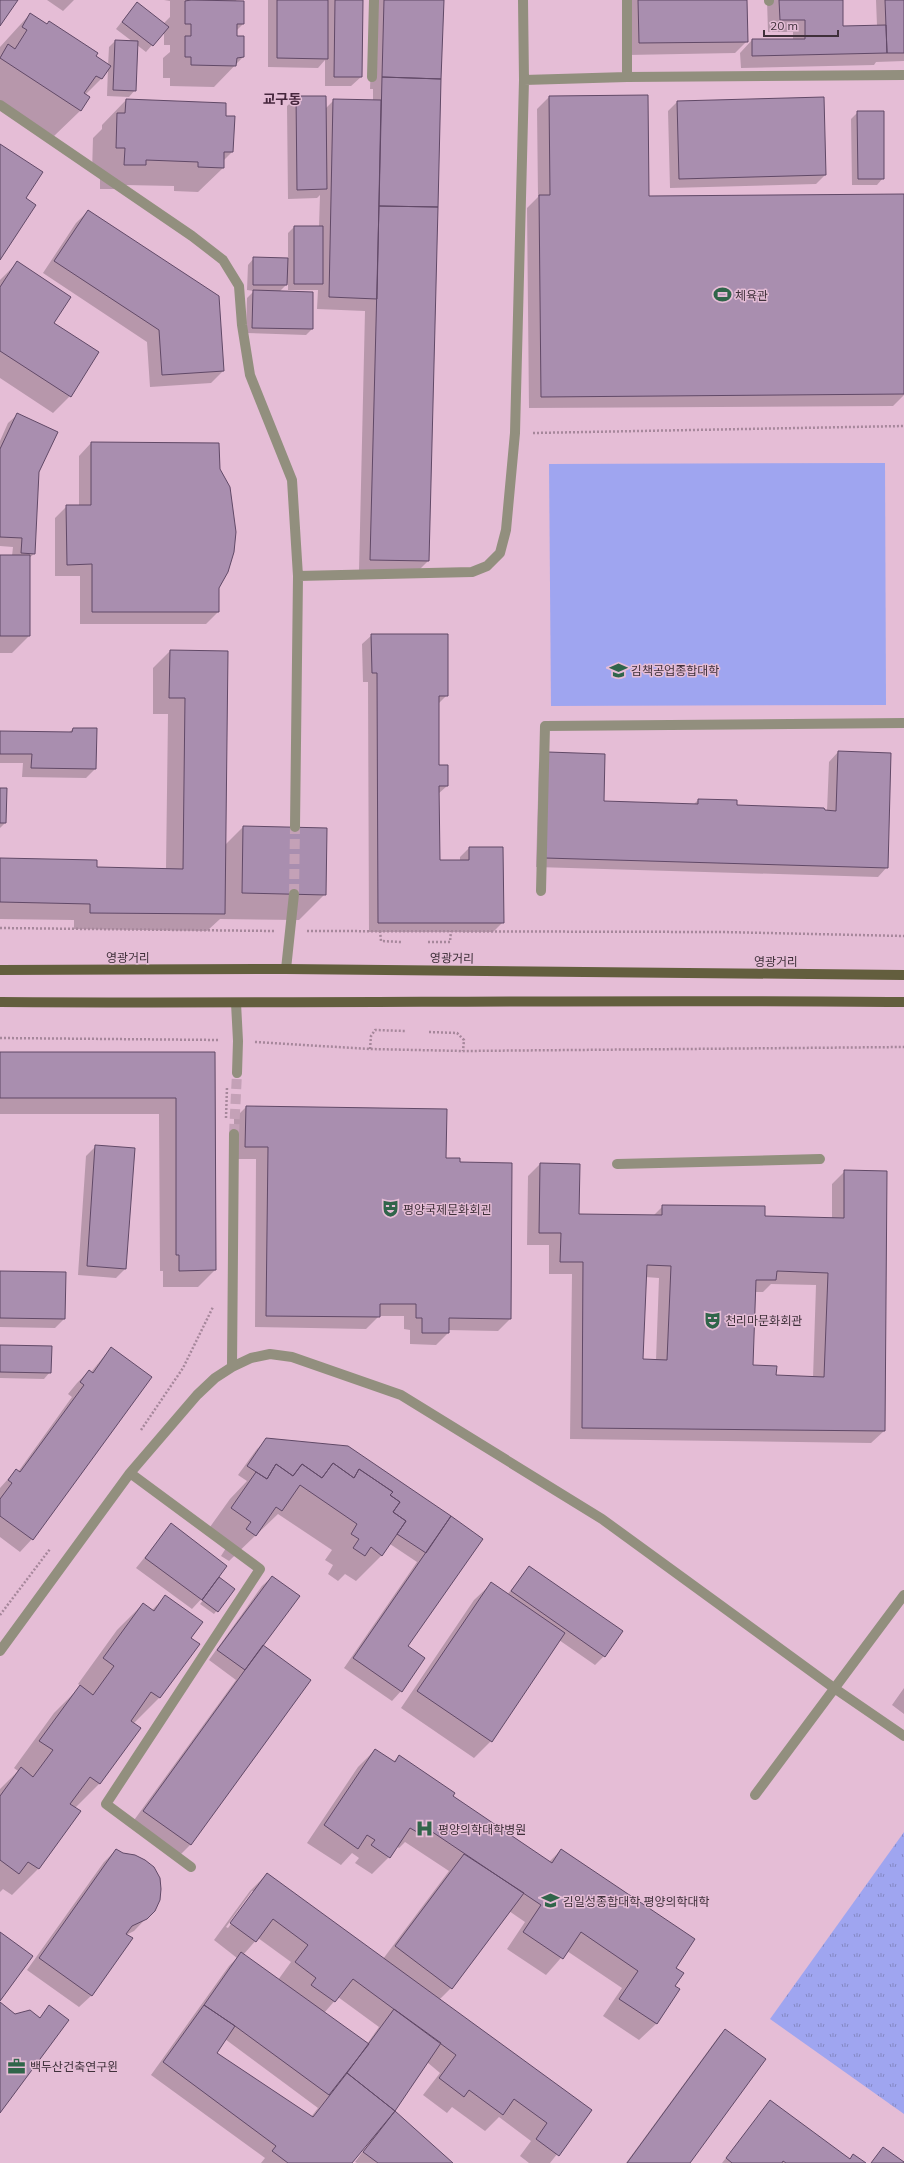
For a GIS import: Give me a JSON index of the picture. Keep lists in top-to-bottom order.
{
  "streets": {
    "main road": ["영광거리"]
  },
  "districts": ["교구동"],
  "places": {
    "sports": ["체육관"],
    "school or university": ["김책공업종합대학", "김일성종합대학 평양의학대학"],
    "theatre": ["평양국제문화회괸", "천리마문화회관"],
    "hospital": ["평양의학대학병원"],
    "office": ["백두산건축연구윈"]
  },
  "scale_bar": "20 m"
}
